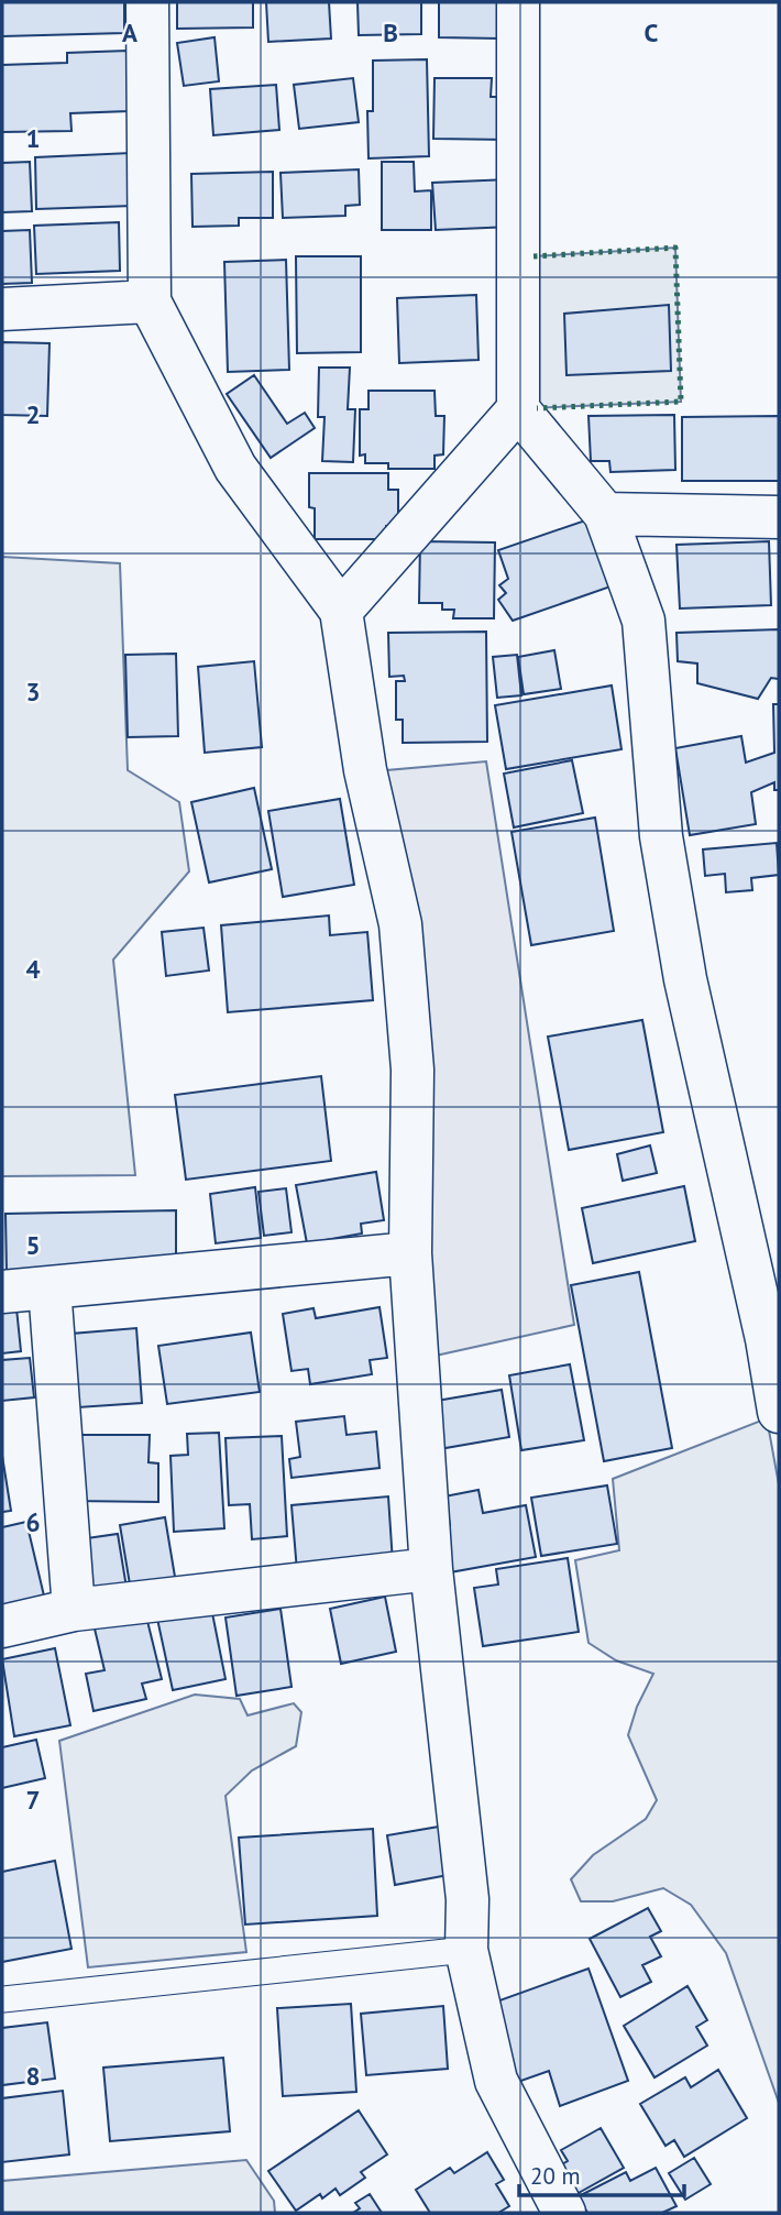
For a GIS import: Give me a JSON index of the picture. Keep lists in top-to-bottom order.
{
  "scale_bar": "20 m",
  "grid": {
    "columns": ["A", "B", "C"],
    "rows": [
      "1",
      "2",
      "3",
      "4",
      "5",
      "6",
      "7",
      "8"
    ]
  }
}
